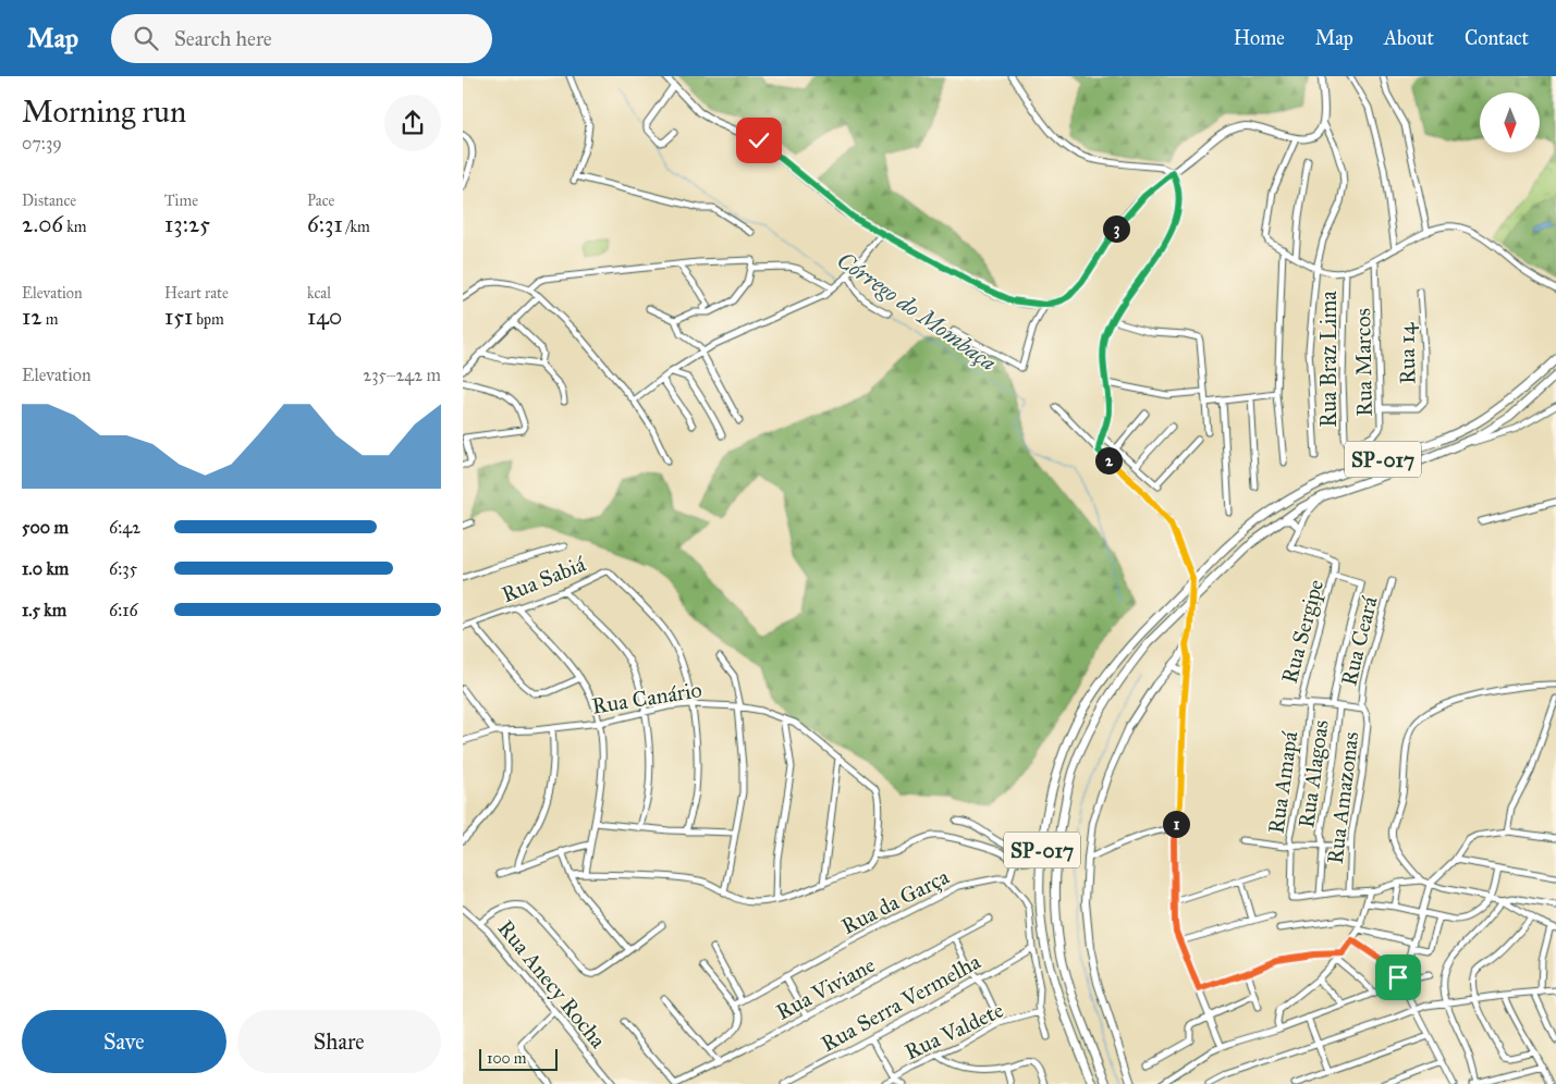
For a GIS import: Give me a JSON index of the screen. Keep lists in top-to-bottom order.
{
  "streets": {
    "highway": ["SP-017"],
    "street": [
      "Rua 14",
      "Rua Braz Lima",
      "Rua Marcos",
      "Rua Sabiá",
      "Rua Sergipe",
      "Rua Ceará",
      "Rua Canário",
      "Rua Alagoas",
      "Rua Amapá",
      "Rua Amazonas",
      "Rua da Garça",
      "Rua Anecy Rocha",
      "Rua Viviane",
      "Rua Serra Vermelha",
      "Rua Valdete"
    ]
  },
  "crossings": [
    ["Rua 14", "Rua Marcos"],
    ["Rua Braz Lima", "Rua Marcos"],
    ["Rua Sabiá", "Rua Canário"],
    ["Rua Ceará", "Rua Amazonas"],
    ["Rua Alagoas", "Rua Amapá"]
  ],
  "water": ["Córrego do Mombaça"],
  "scale_bar": "100 m",
  "north": "bottom",
  "page": {
    "header": "Map",
    "search": "Search here",
    "nav": [
      "Home",
      "Map",
      "About",
      "Contact"
    ],
    "heading": ["Morning run", "07:39"],
    "stats": [
      ["Distance", "2.06 km"],
      ["Time", "13:25"],
      ["Pace", "6:31 /km"],
      ["Elevation", "12 m"],
      ["Heart rate", "151 bpm"],
      ["kcal", "140"]
    ],
    "pins": ["3", "2", "1"],
    "chart": ["Elevation", "235–242 m"],
    "list": [
      {
        "name": "500 m",
        "note": "6:42"
      },
      {
        "name": "1.0 km",
        "note": "6:35"
      },
      {
        "name": "1.5 km",
        "note": "6:16"
      }
    ],
    "buttons": ["Save", "Share"],
    "scale": "100 m"
  }
}
